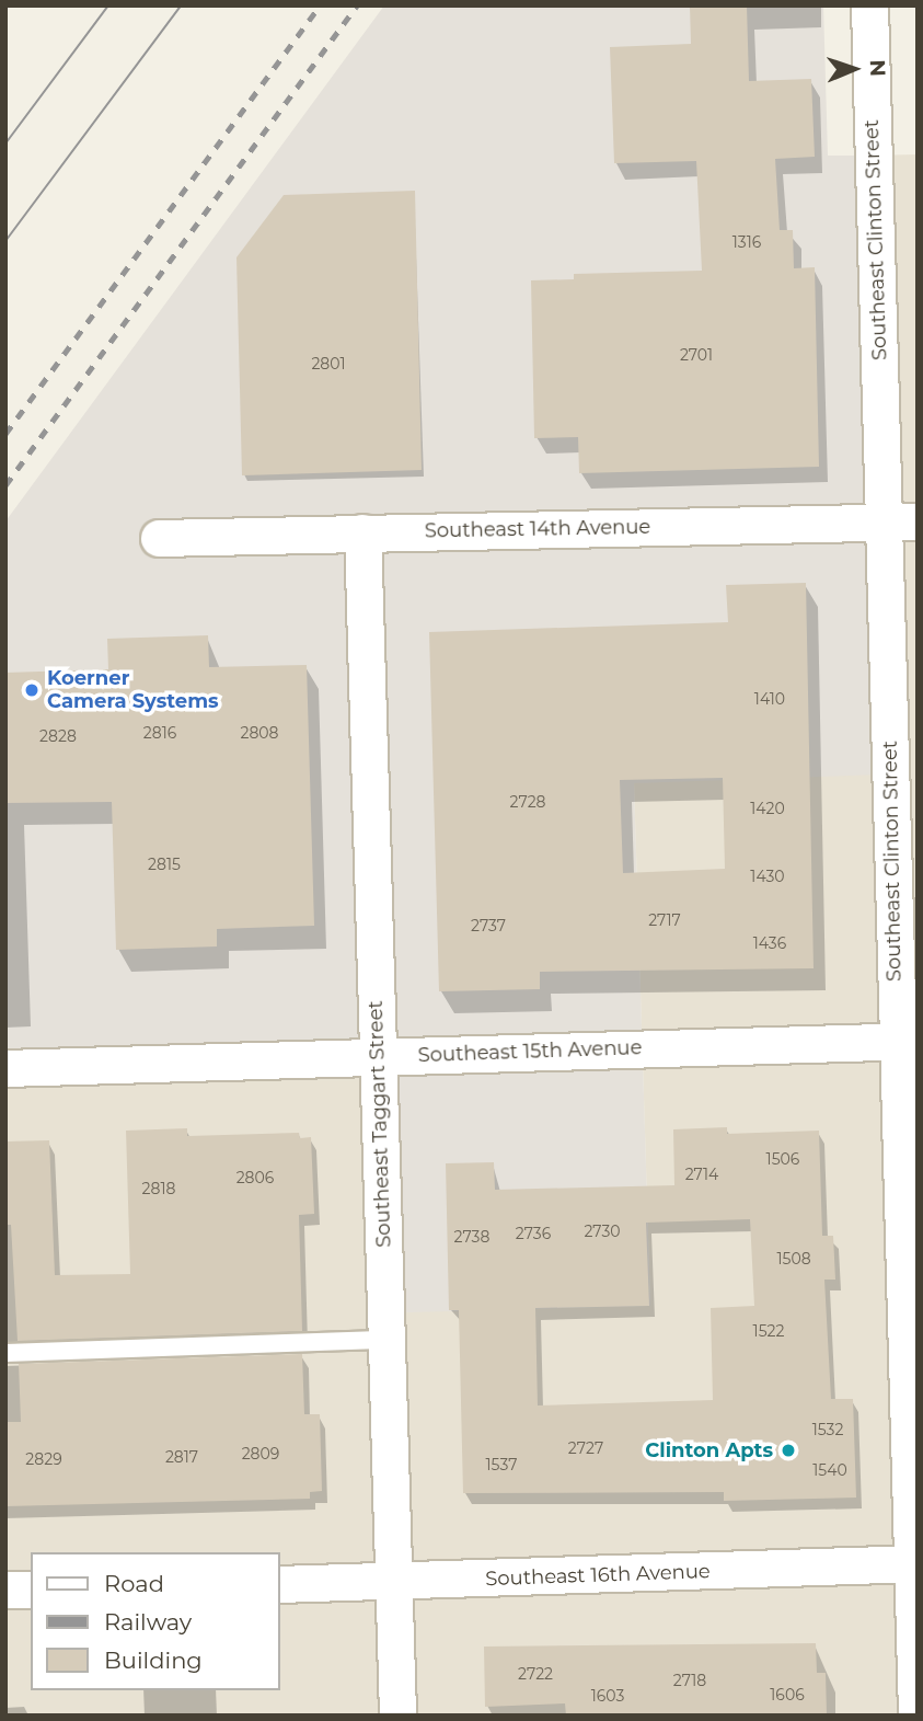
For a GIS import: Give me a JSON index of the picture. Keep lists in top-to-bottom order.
{
  "streets": {
    "street": [
      "Southeast Clinton Street",
      "Southeast 14th Avenue",
      "Southeast 15th Avenue",
      "Southeast Taggart Street",
      "Southeast 16th Avenue"
    ]
  },
  "crossings": [
    ["Southeast Clinton Street", "Southeast 14th Avenue"],
    ["Southeast Clinton Street", "Southeast 15th Avenue"],
    ["Southeast Clinton Street", "Southeast 16th Avenue"],
    ["Southeast 14th Avenue", "Southeast Taggart Street"],
    ["Southeast 15th Avenue", "Southeast Taggart Street"],
    ["Southeast Taggart Street", "Southeast 16th Avenue"]
  ],
  "places": ["Koerner Camera Systems", "Clinton Apts"],
  "house_numbers": [
    "1316",
    "2701",
    "2801",
    "1410",
    "2816",
    "2808",
    "2828",
    "2728",
    "1420",
    "2815",
    "1430",
    "2717",
    "2737",
    "1436",
    "1506",
    "2714",
    "2806",
    "2818",
    "2730",
    "2736",
    "2738",
    "1508",
    "1522",
    "1532",
    "2727",
    "2809",
    "2817",
    "2829",
    "1537",
    "1540",
    "2722",
    "2718",
    "1606",
    "1603"
  ],
  "legend": ["Road", "Railway", "Building"],
  "north": "right"
}
